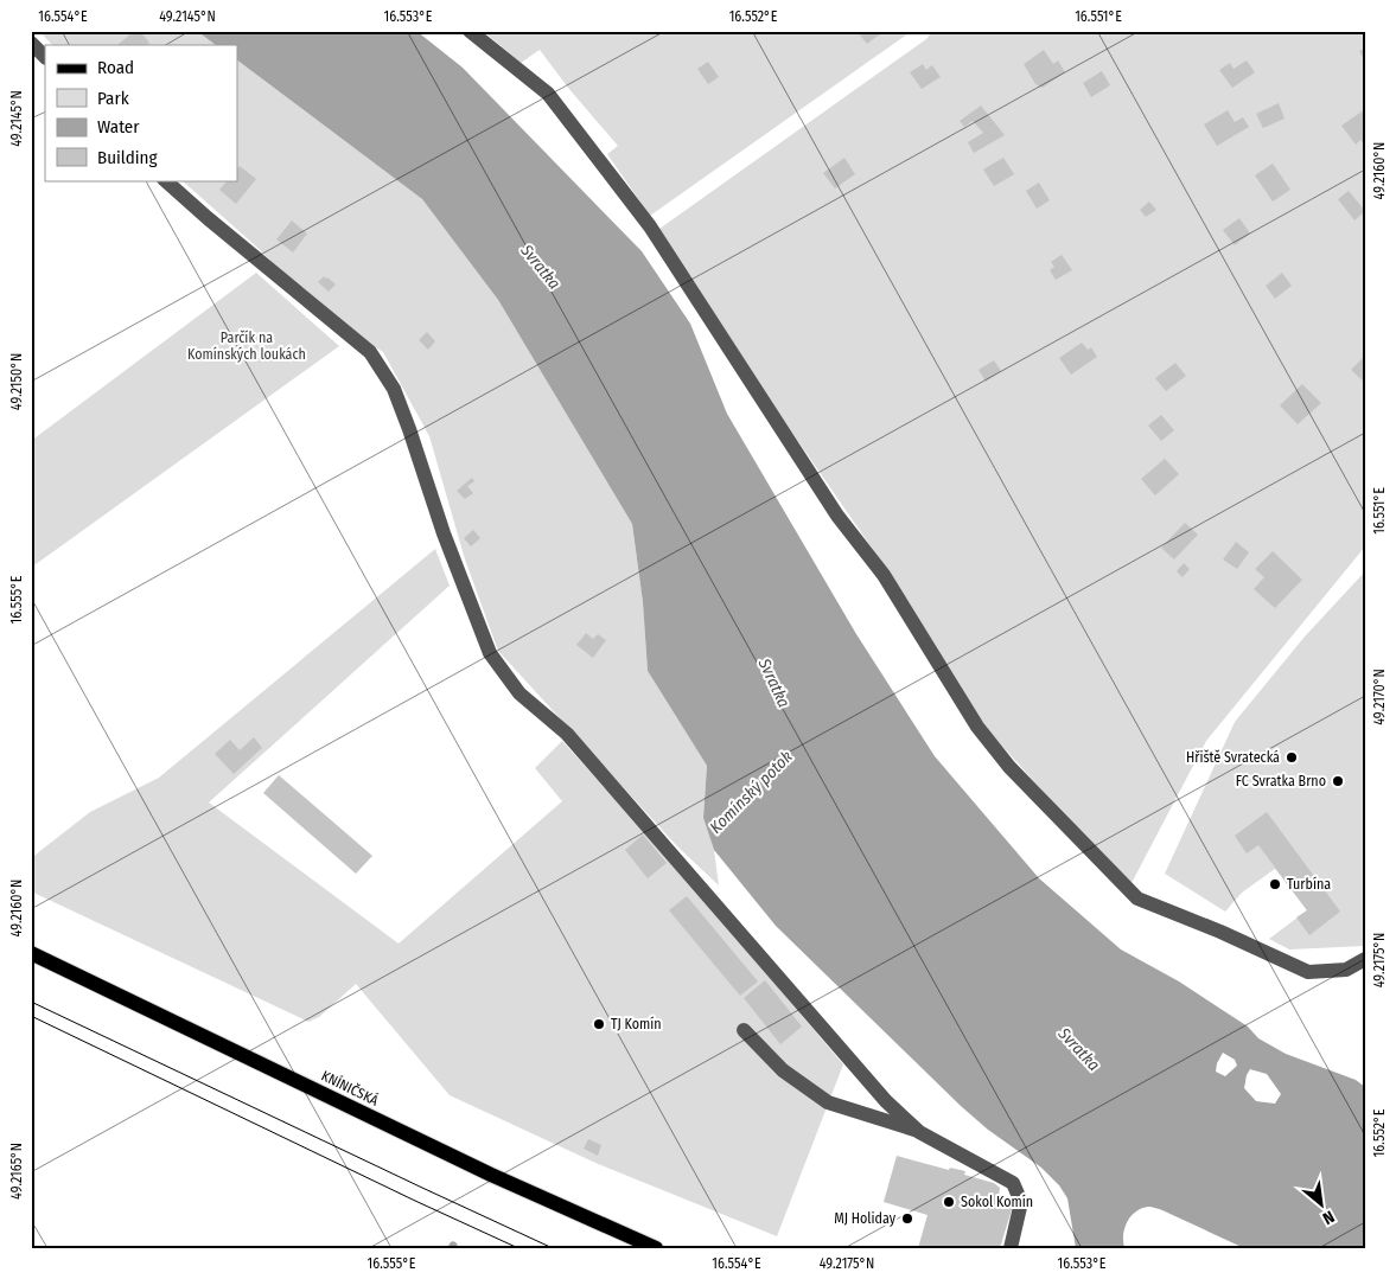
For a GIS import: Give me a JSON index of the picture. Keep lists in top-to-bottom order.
{
  "streets": {
    "main road": ["KNÍNIČSKÁ"]
  },
  "water": ["Svratka", "Komínský potok"],
  "parks": ["Parčík na Komínských loukách"],
  "places": [
    "Hřiště Svratecká",
    "FC Svratka Brno",
    "Turbína",
    "TJ Komín",
    "Sokol Komín",
    "MJ Holiday"
  ],
  "legend": [
    "Road",
    "Park",
    "Water",
    "Building"
  ],
  "north": "bottom right",
  "coordinates": [
    "16.554°E",
    "49.2145°N",
    "16.553°E",
    "16.552°E",
    "16.551°E",
    "49.2160°N",
    "49.2150°N",
    "16.555°E",
    "49.2170°N",
    "49.2175°N",
    "49.2165°N"
  ]
}
